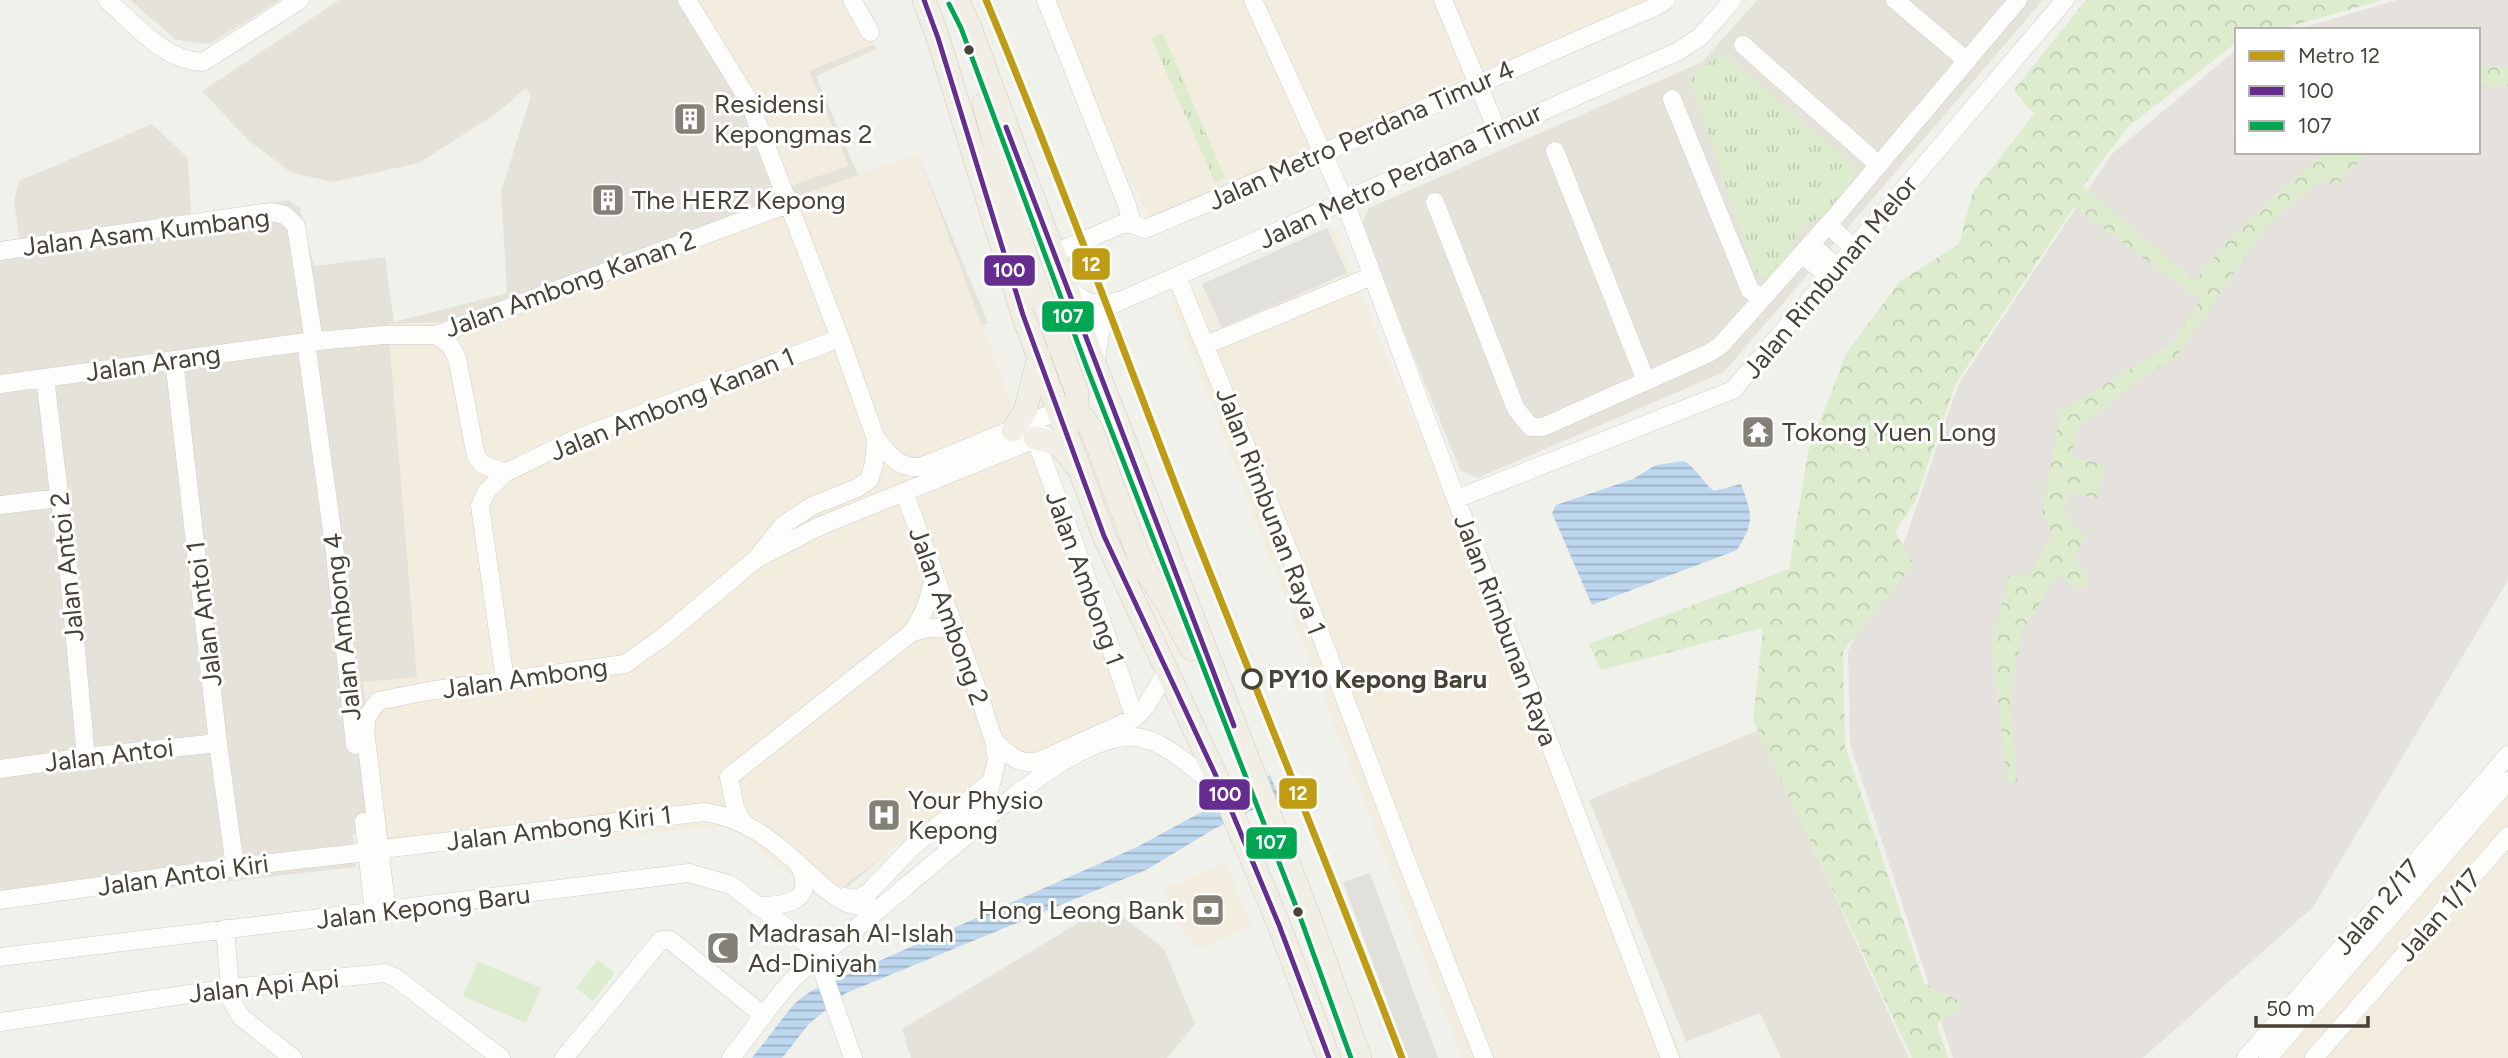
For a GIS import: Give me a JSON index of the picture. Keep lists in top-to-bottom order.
{
  "streets": {
    "street": [
      "Jalan Metro Perdana Timur 4",
      "Jalan Metro Perdana Timur",
      "Jalan Asam Kumbang",
      "Jalan Rimbunan Melor",
      "Jalan Ambong Kanan 2",
      "Jalan Arang",
      "Jalan Ambong Kanan 1",
      "Jalan Rimbunan Raya 1",
      "Jalan Antoi 2",
      "Jalan Ambong 1",
      "Jalan Antoi 1",
      "Jalan Ambong 2",
      "Jalan Ambong 4",
      "Jalan Rimbunan Raya",
      "Jalan Ambong",
      "Jalan Antoi",
      "Jalan Ambong Kiri 1",
      "Jalan Antoi Kiri",
      "Jalan Kepong Baru",
      "Jalan 2/17",
      "Jalan 1/17",
      "Jalan Api Api"
    ]
  },
  "crossings": [
    ["Jalan Metro Perdana Timur 4", "Jalan Rimbunan Raya"],
    ["Jalan Metro Perdana Timur", "Jalan Rimbunan Raya 1"],
    ["Jalan Metro Perdana Timur", "Jalan Rimbunan Raya"],
    ["Jalan Asam Kumbang", "Jalan Ambong Kanan 2"],
    ["Jalan Asam Kumbang", "Jalan Arang"],
    ["Jalan Asam Kumbang", "Jalan Ambong 4"],
    ["Jalan Rimbunan Melor", "Jalan Rimbunan Raya"],
    ["Jalan Ambong Kanan 2", "Jalan Arang"],
    ["Jalan Ambong Kanan 2", "Jalan Ambong 4"],
    ["Jalan Arang", "Jalan Antoi 2"],
    ["Jalan Arang", "Jalan Antoi 1"],
    ["Jalan Arang", "Jalan Ambong 4"],
    ["Jalan Antoi 2", "Jalan Antoi"],
    ["Jalan Ambong 1", "Jalan Ambong"],
    ["Jalan Antoi 1", "Jalan Antoi"],
    ["Jalan Antoi 1", "Jalan Antoi Kiri"],
    ["Jalan Ambong 2", "Jalan Ambong"],
    ["Jalan Ambong 4", "Jalan Ambong"],
    ["Jalan Ambong 4", "Jalan Ambong Kiri 1"],
    ["Jalan Ambong 4", "Jalan Antoi Kiri"],
    ["Jalan Ambong 4", "Jalan Kepong Baru"],
    ["Jalan Ambong Kiri 1", "Jalan Antoi Kiri"]
  ],
  "places": {
    "building": ["Residensi Kepongmas 2", "The HERZ Kepong"],
    "temple": ["Tokong Yuen Long"],
    "other": ["PY10 Kepong Baru"],
    "hospital": ["Your Physio Kepong"],
    "bank": ["Hong Leong Bank"],
    "mosque": ["Madrasah Al-Islah Ad-Diniyah"]
  },
  "lines": ["metro line 12", "transit line 100", "transit line 107"],
  "legend": ["Metro 12", "100", "107"],
  "scale_bar": "50 m"
}
